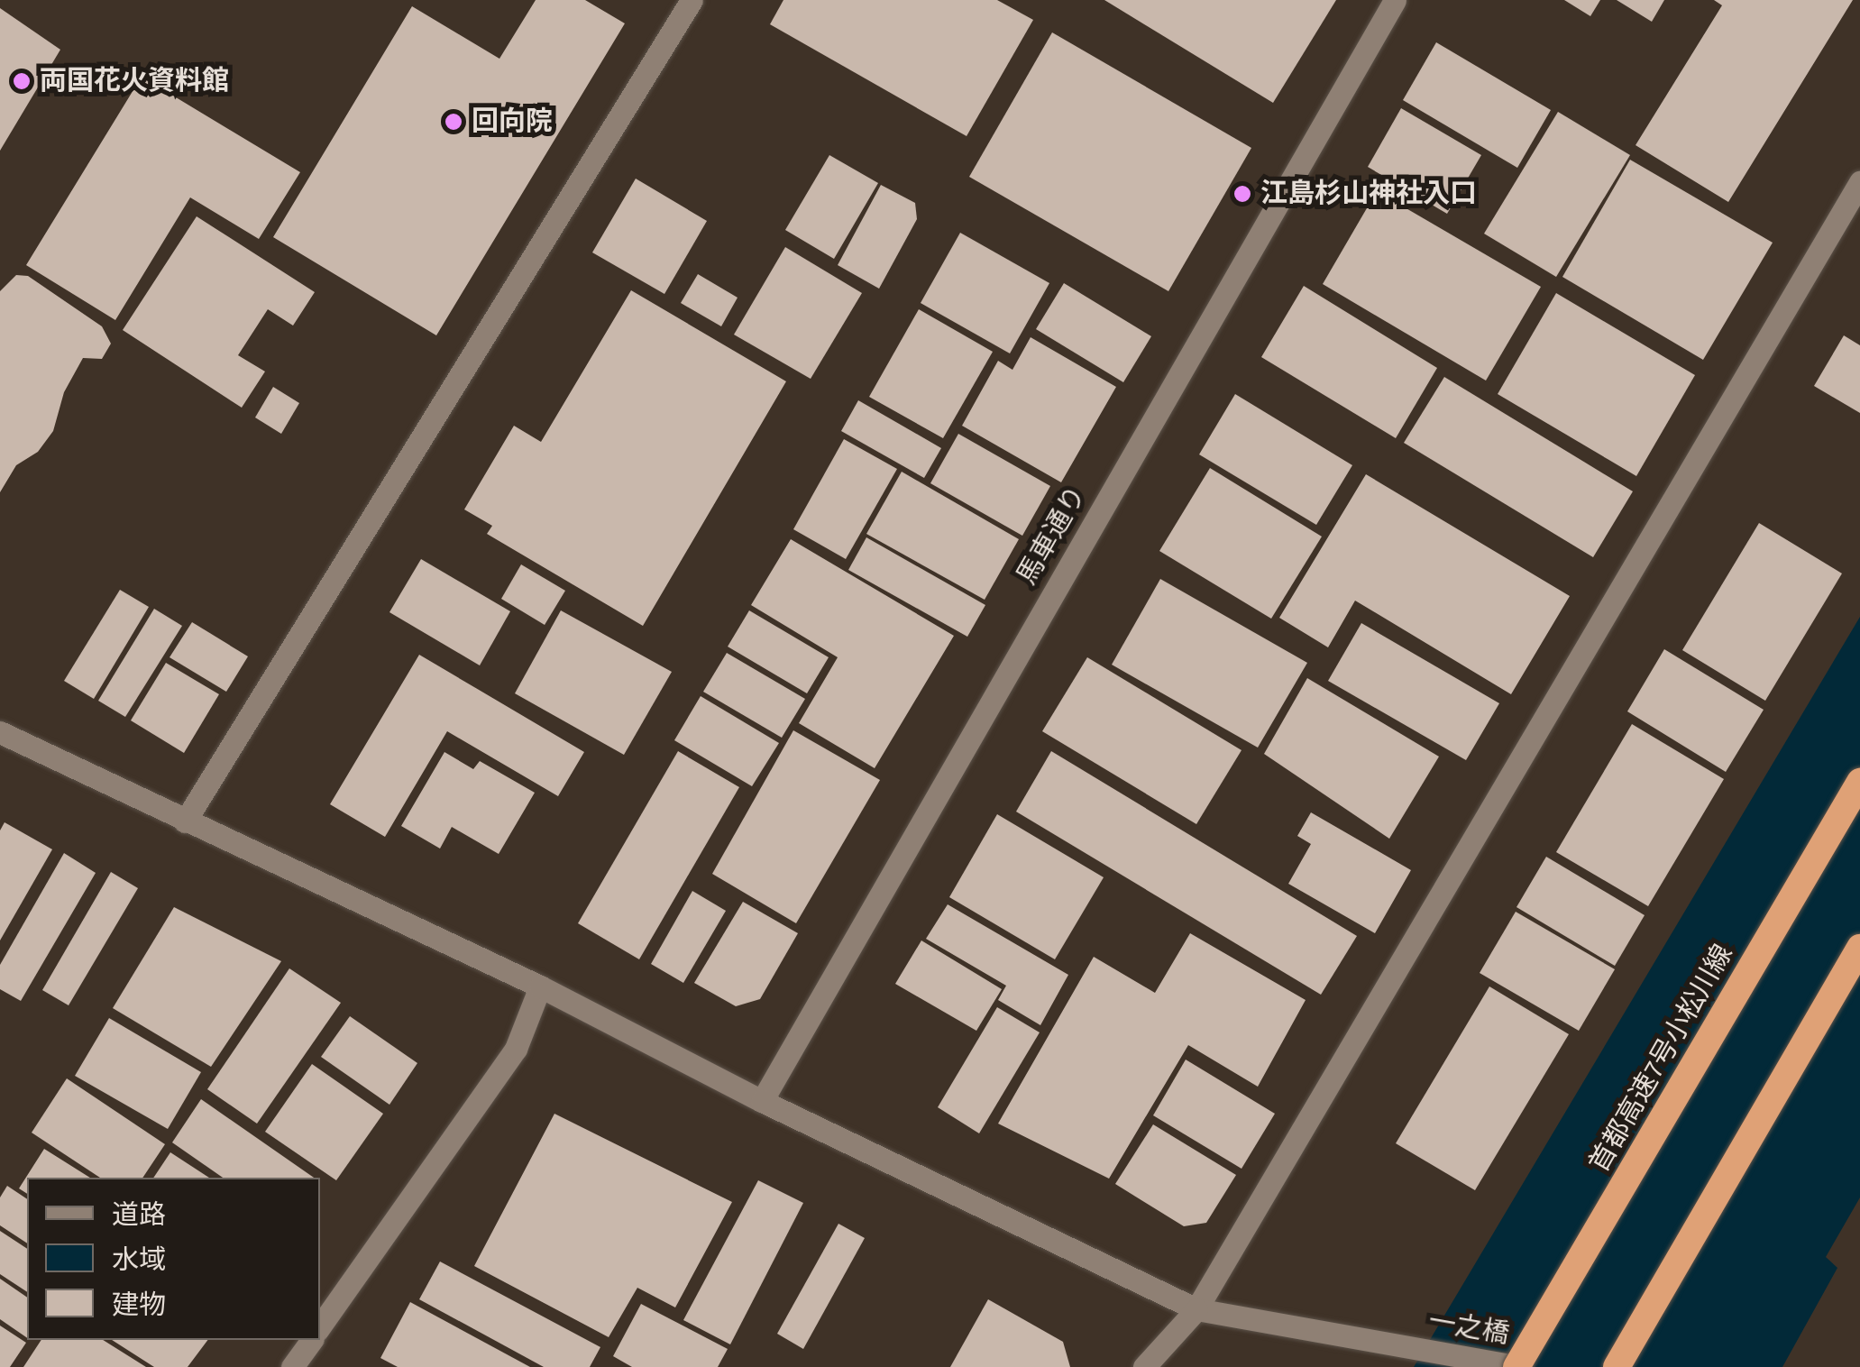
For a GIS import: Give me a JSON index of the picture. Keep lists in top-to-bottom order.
{
  "streets": {
    "highway": ["首都高速7号小松川線"],
    "street": ["馬車通り", "一之橋"]
  },
  "crossings": [
    ["馬車通り", "一之橋"],
    ["首都高速7号小松川線", "一之橋"]
  ],
  "places": ["両国花火資料館", "回向院", "江島杉山神社入口"],
  "legend": ["道路", "水域", "建物"]
}
